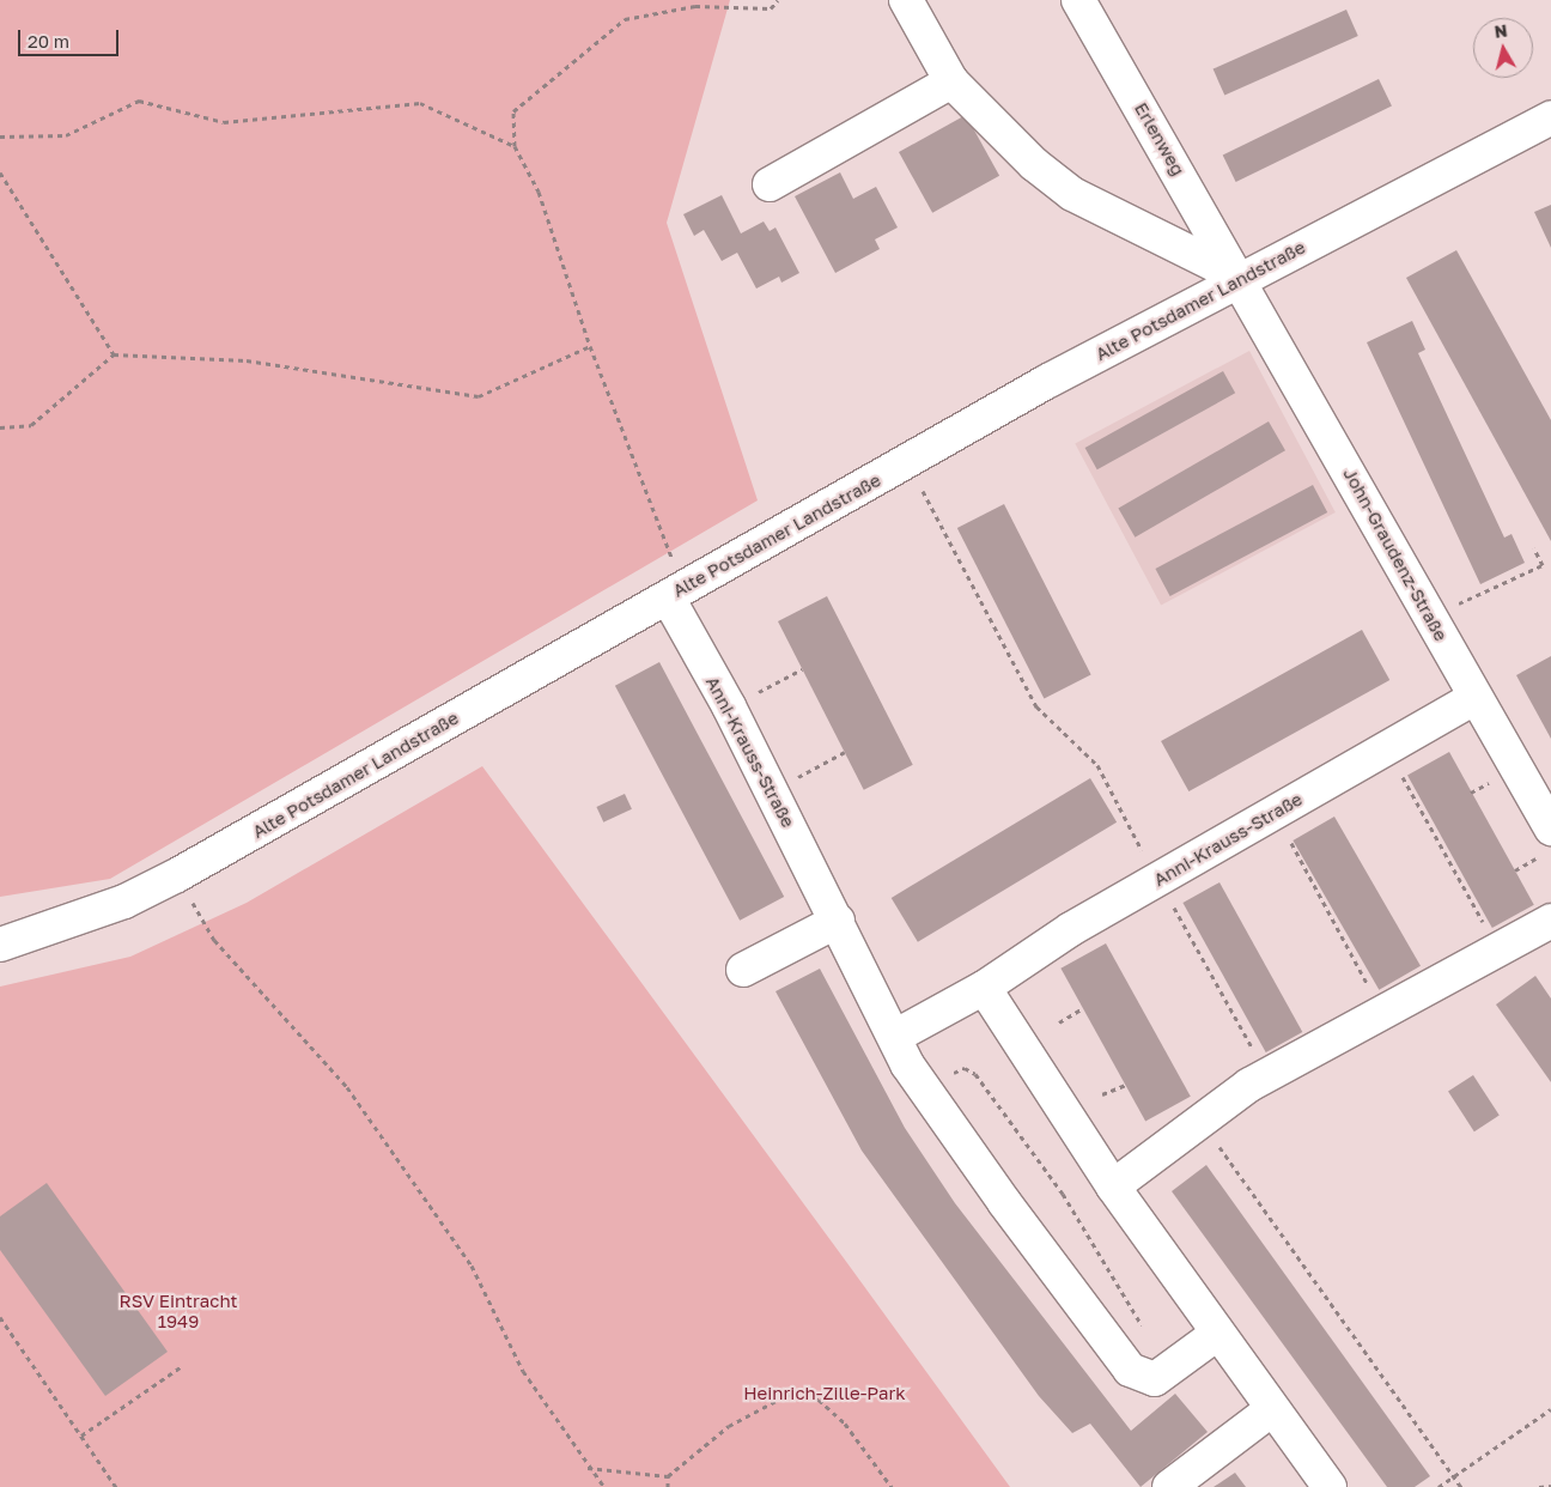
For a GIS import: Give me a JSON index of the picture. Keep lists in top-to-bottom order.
{
  "streets": {
    "street": [
      "Erlenweg",
      "Alte Potsdamer Landstraße",
      "John-Graudenz-Straße",
      "Anni-Krauss-Straße"
    ]
  },
  "crossings": [
    ["Erlenweg", "Alte Potsdamer Landstraße"],
    ["Erlenweg", "John-Graudenz-Straße"],
    ["Alte Potsdamer Landstraße", "John-Graudenz-Straße"],
    ["Alte Potsdamer Landstraße", "Anni-Krauss-Straße"],
    ["John-Graudenz-Straße", "Anni-Krauss-Straße"]
  ],
  "parks": ["RSV Eintracht 1949", "Heinrich-Zille-Park"],
  "scale_bar": "20 m",
  "north": "top"
}
